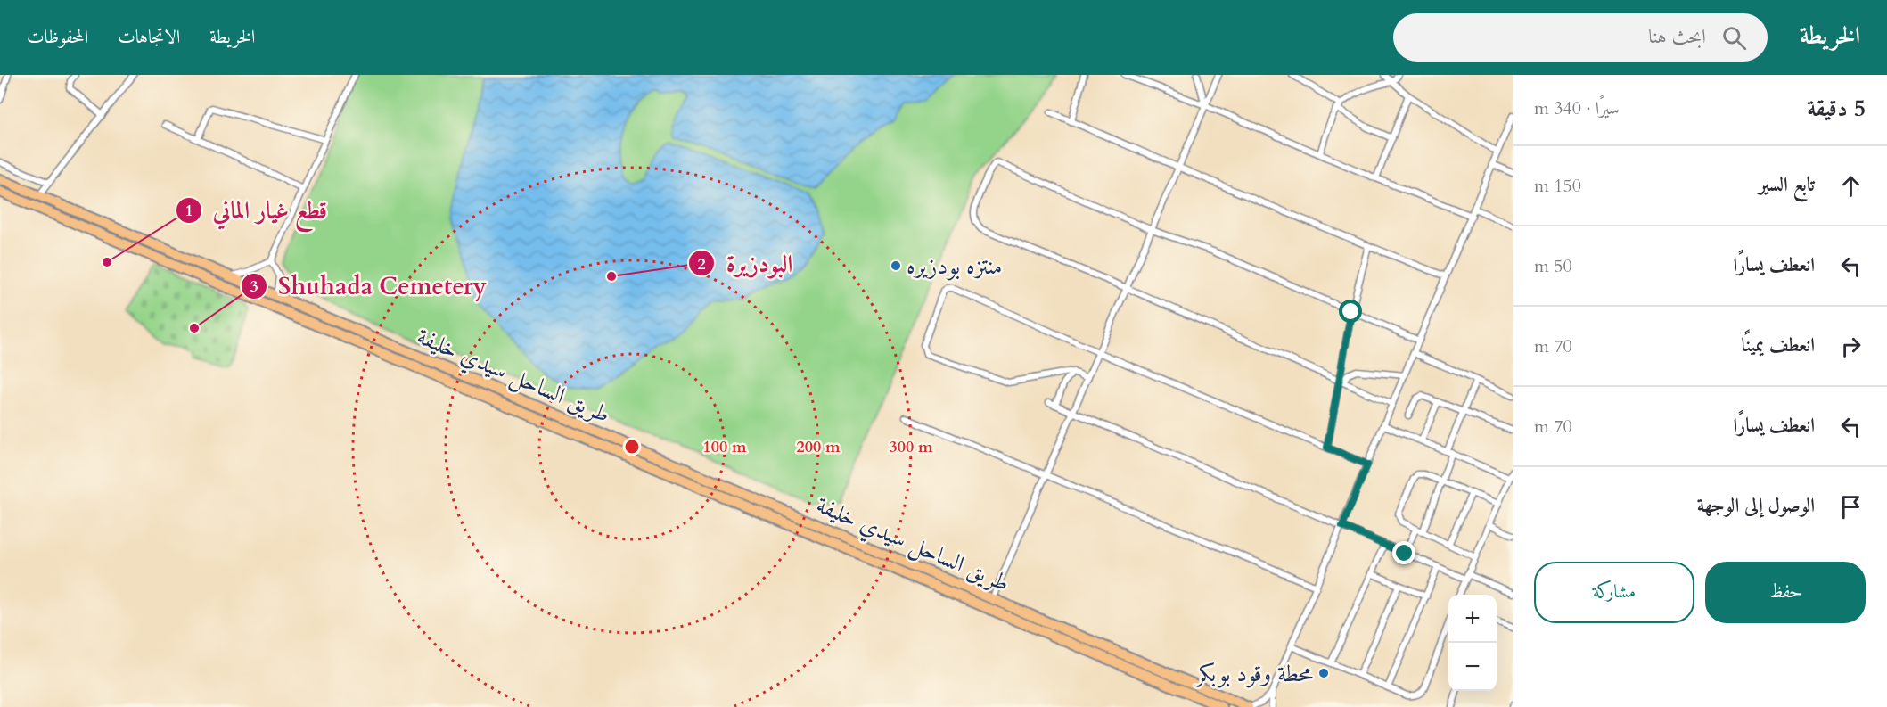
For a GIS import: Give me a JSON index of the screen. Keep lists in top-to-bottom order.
{
  "streets": {
    "highway": ["طريق الساحل سيدي خليفة"]
  },
  "places": [
    "قطع غيار الماني",
    "منتزه بودزيره",
    "البودزيرة",
    "Shuhada Cemetery",
    "محطة وقود بوبكر"
  ],
  "page": {
    "header": "الخريطة",
    "search": "ابحث هنا",
    "nav": ["الخريطة", "الاتجاهات", "المحفوظات"],
    "heading": ["5 دقيقة", "سيرًا · 340 m"],
    "list": [
      ["تابع السير", "150 m"],
      ["انعطف يسارًا", "50 m"],
      ["انعطف يمينًا", "70 m"],
      ["انعطف يسارًا", "70 m"],
      "الوصول إلى الوجهة"
    ],
    "buttons": ["حفظ", "مشاركة"],
    "map_buttons": ["+", "−"]
  },
  "rings": ["100 m", "200 m", "300 m"]
}
